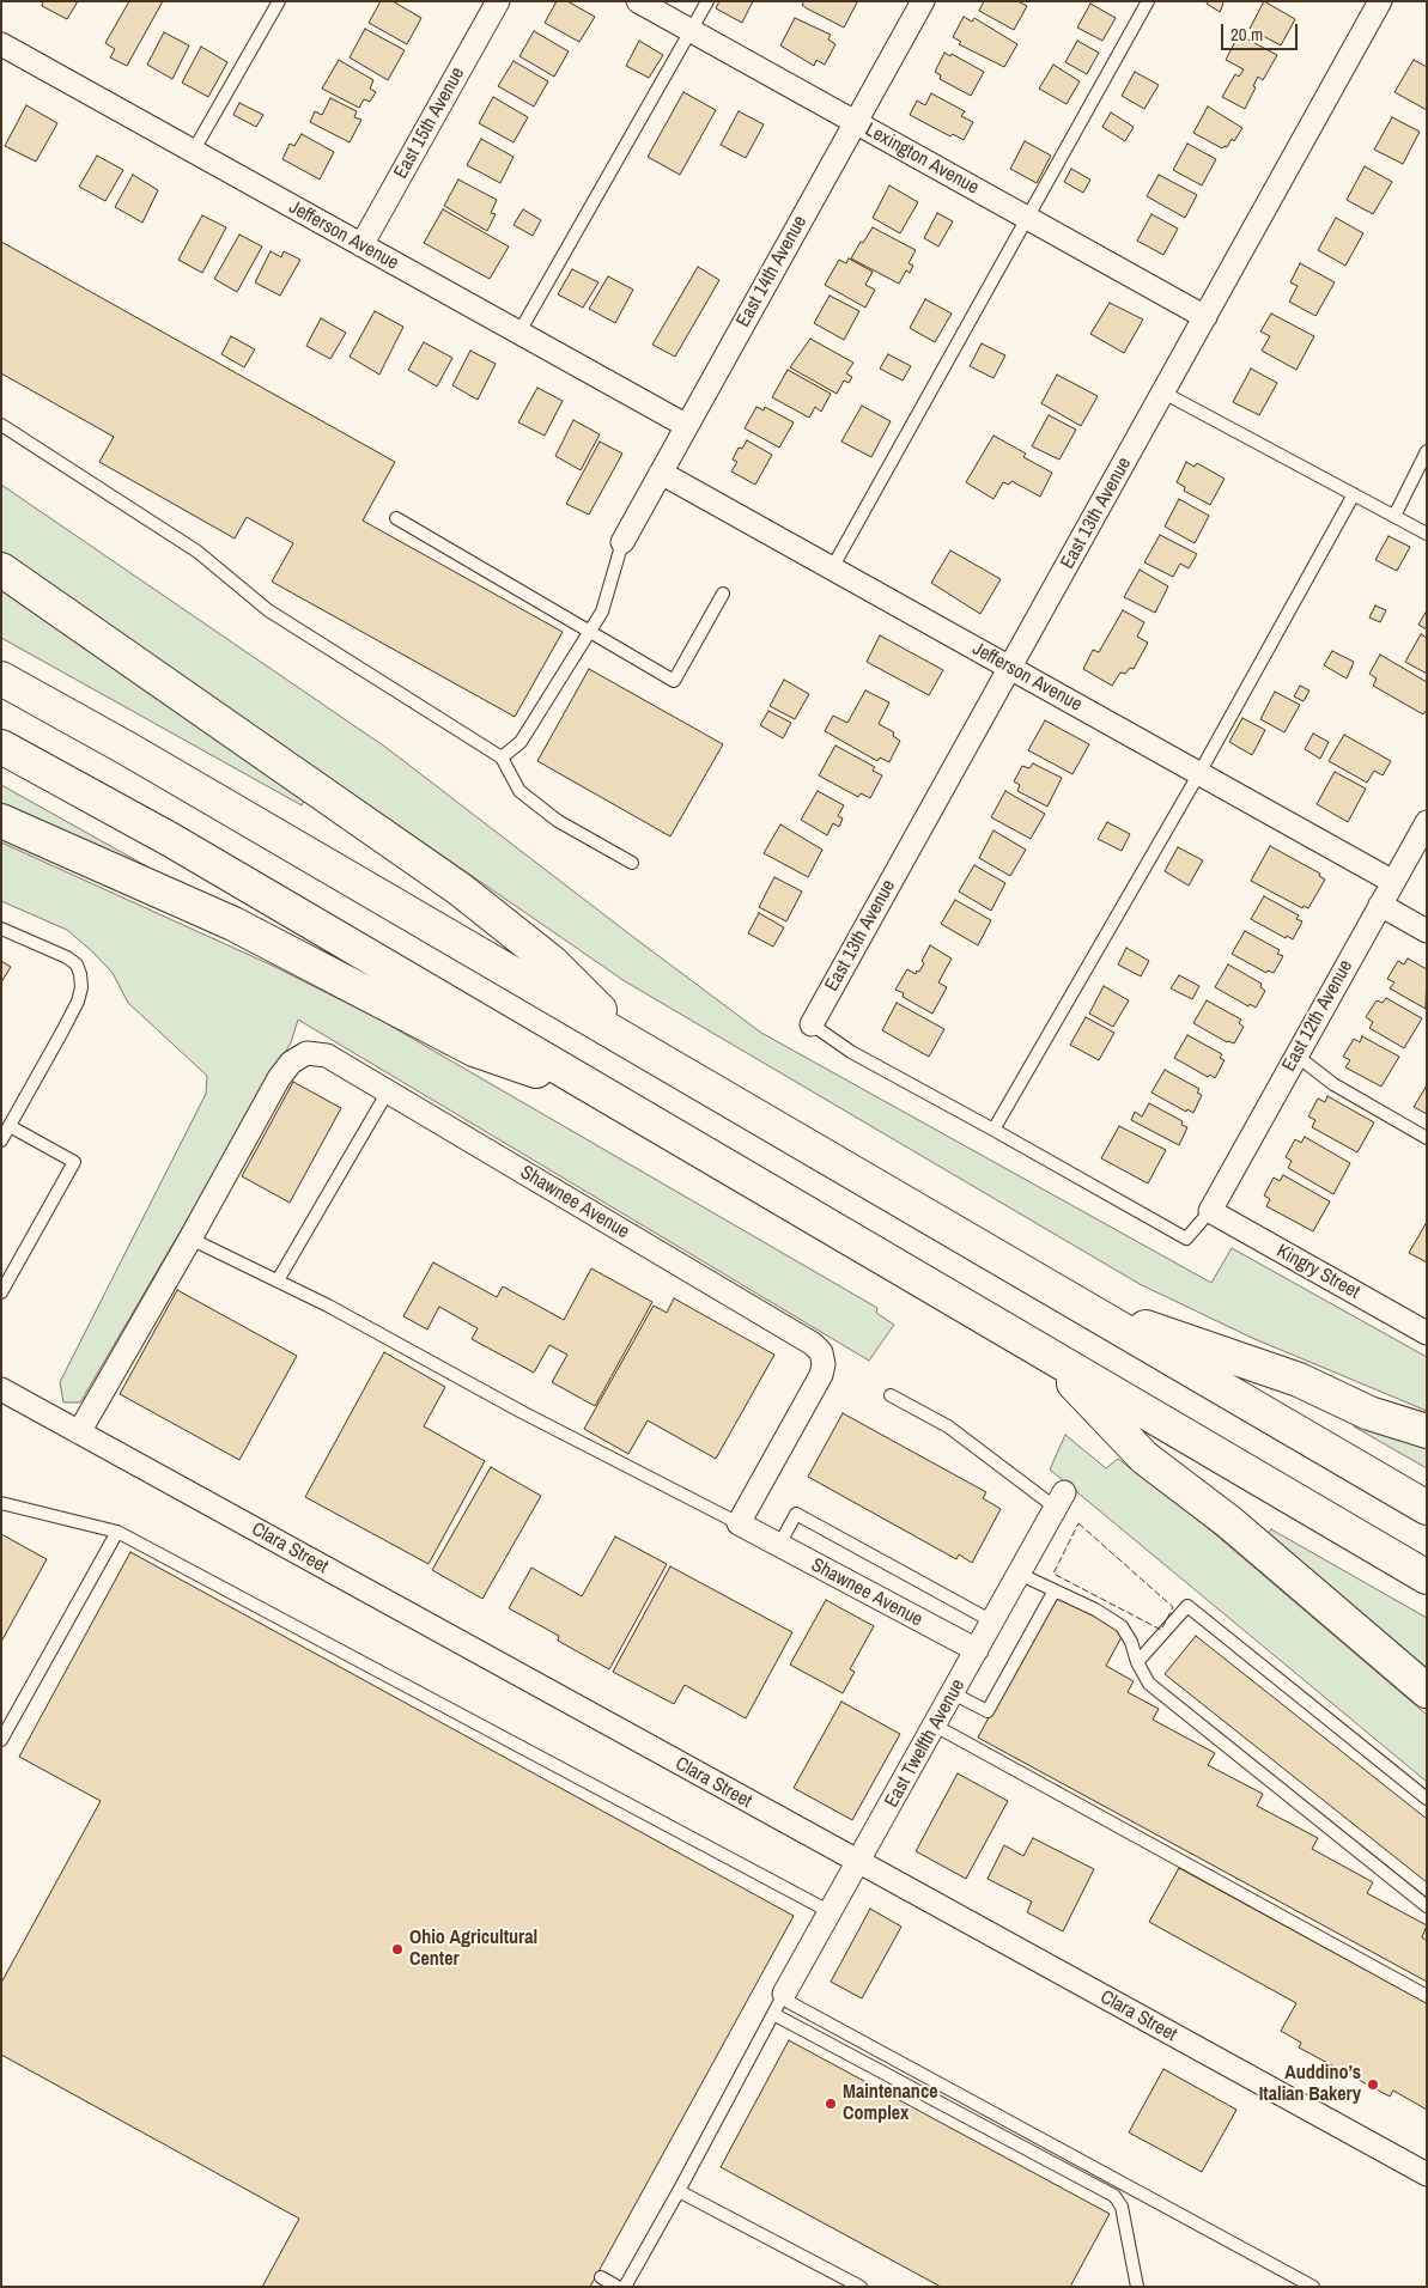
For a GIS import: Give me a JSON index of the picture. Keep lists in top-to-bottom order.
{
  "streets": {
    "street": [
      "East 15th Avenue",
      "Lexington Avenue",
      "Jefferson Avenue",
      "East 14th Avenue",
      "East 13th Avenue",
      "East 12th Avenue",
      "Shawnee Avenue",
      "Kingry Street",
      "Clara Street",
      "East Twelfth Avenue"
    ]
  },
  "crossings": [
    ["East 15th Avenue", "Jefferson Avenue"],
    ["Lexington Avenue", "East 14th Avenue"],
    ["Lexington Avenue", "East 13th Avenue"],
    ["Jefferson Avenue", "East 14th Avenue"],
    ["Jefferson Avenue", "East 13th Avenue"],
    ["Jefferson Avenue", "East 12th Avenue"],
    ["East 12th Avenue", "Kingry Street"],
    ["Shawnee Avenue", "Clara Street"],
    ["Shawnee Avenue", "East Twelfth Avenue"],
    ["Clara Street", "East Twelfth Avenue"]
  ],
  "places": ["Ohio Agricultural Center", "Auddino’s Italian Bakery", "Maintenance Complex"],
  "scale_bar": "20 m"
}
